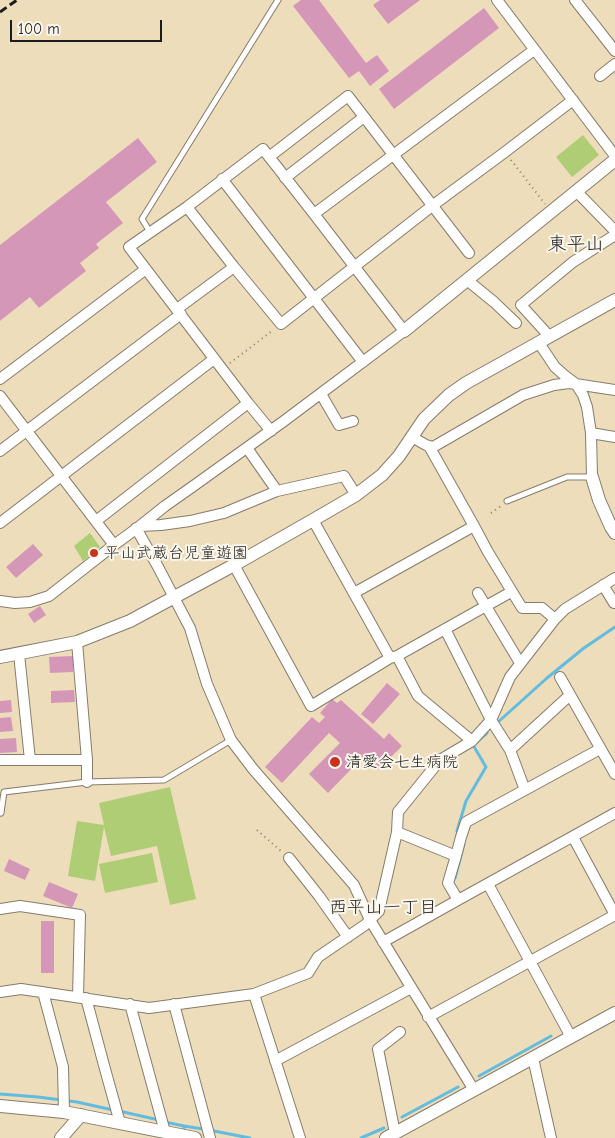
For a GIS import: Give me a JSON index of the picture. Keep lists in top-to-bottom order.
{
  "districts": ["東平山", "西平山一丁目"],
  "places": ["平山武蔵台児童遊園", "清愛会七生病院"],
  "scale_bar": "100 m"
}
